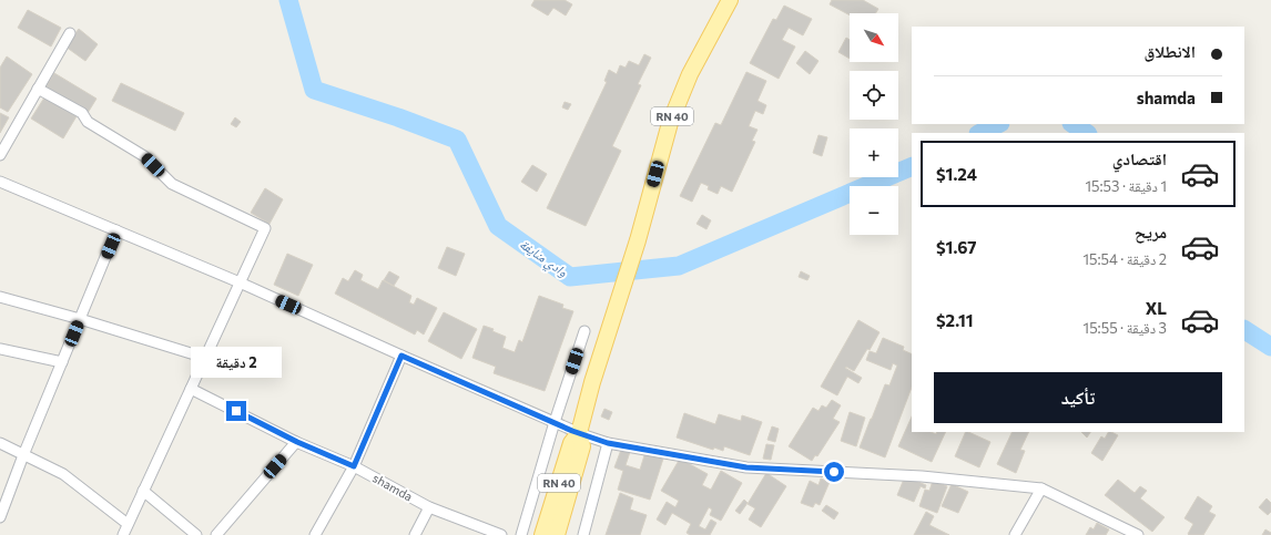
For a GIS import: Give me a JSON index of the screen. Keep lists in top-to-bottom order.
{
  "streets": {
    "main road": ["RN 40"],
    "street": ["shamda"]
  },
  "water": ["وادي منايفة"],
  "north": "bottom right",
  "page": {
    "map_buttons": ["+", "−"],
    "banner": ["الانطلاق", "shamda"],
    "list": [
      {
        "name": "اقتصادي",
        "note": "1 دقيقة · 15:53",
        "value": "$1.24"
      },
      {
        "name": "مريح",
        "note": "2 دقيقة · 15:54",
        "value": "$1.67"
      },
      {
        "name": "XL",
        "note": "3 دقيقة · 15:55",
        "value": "$2.11"
      }
    ],
    "bubble": "2 دقيقة",
    "buttons": "تأكيد"
  }
}
